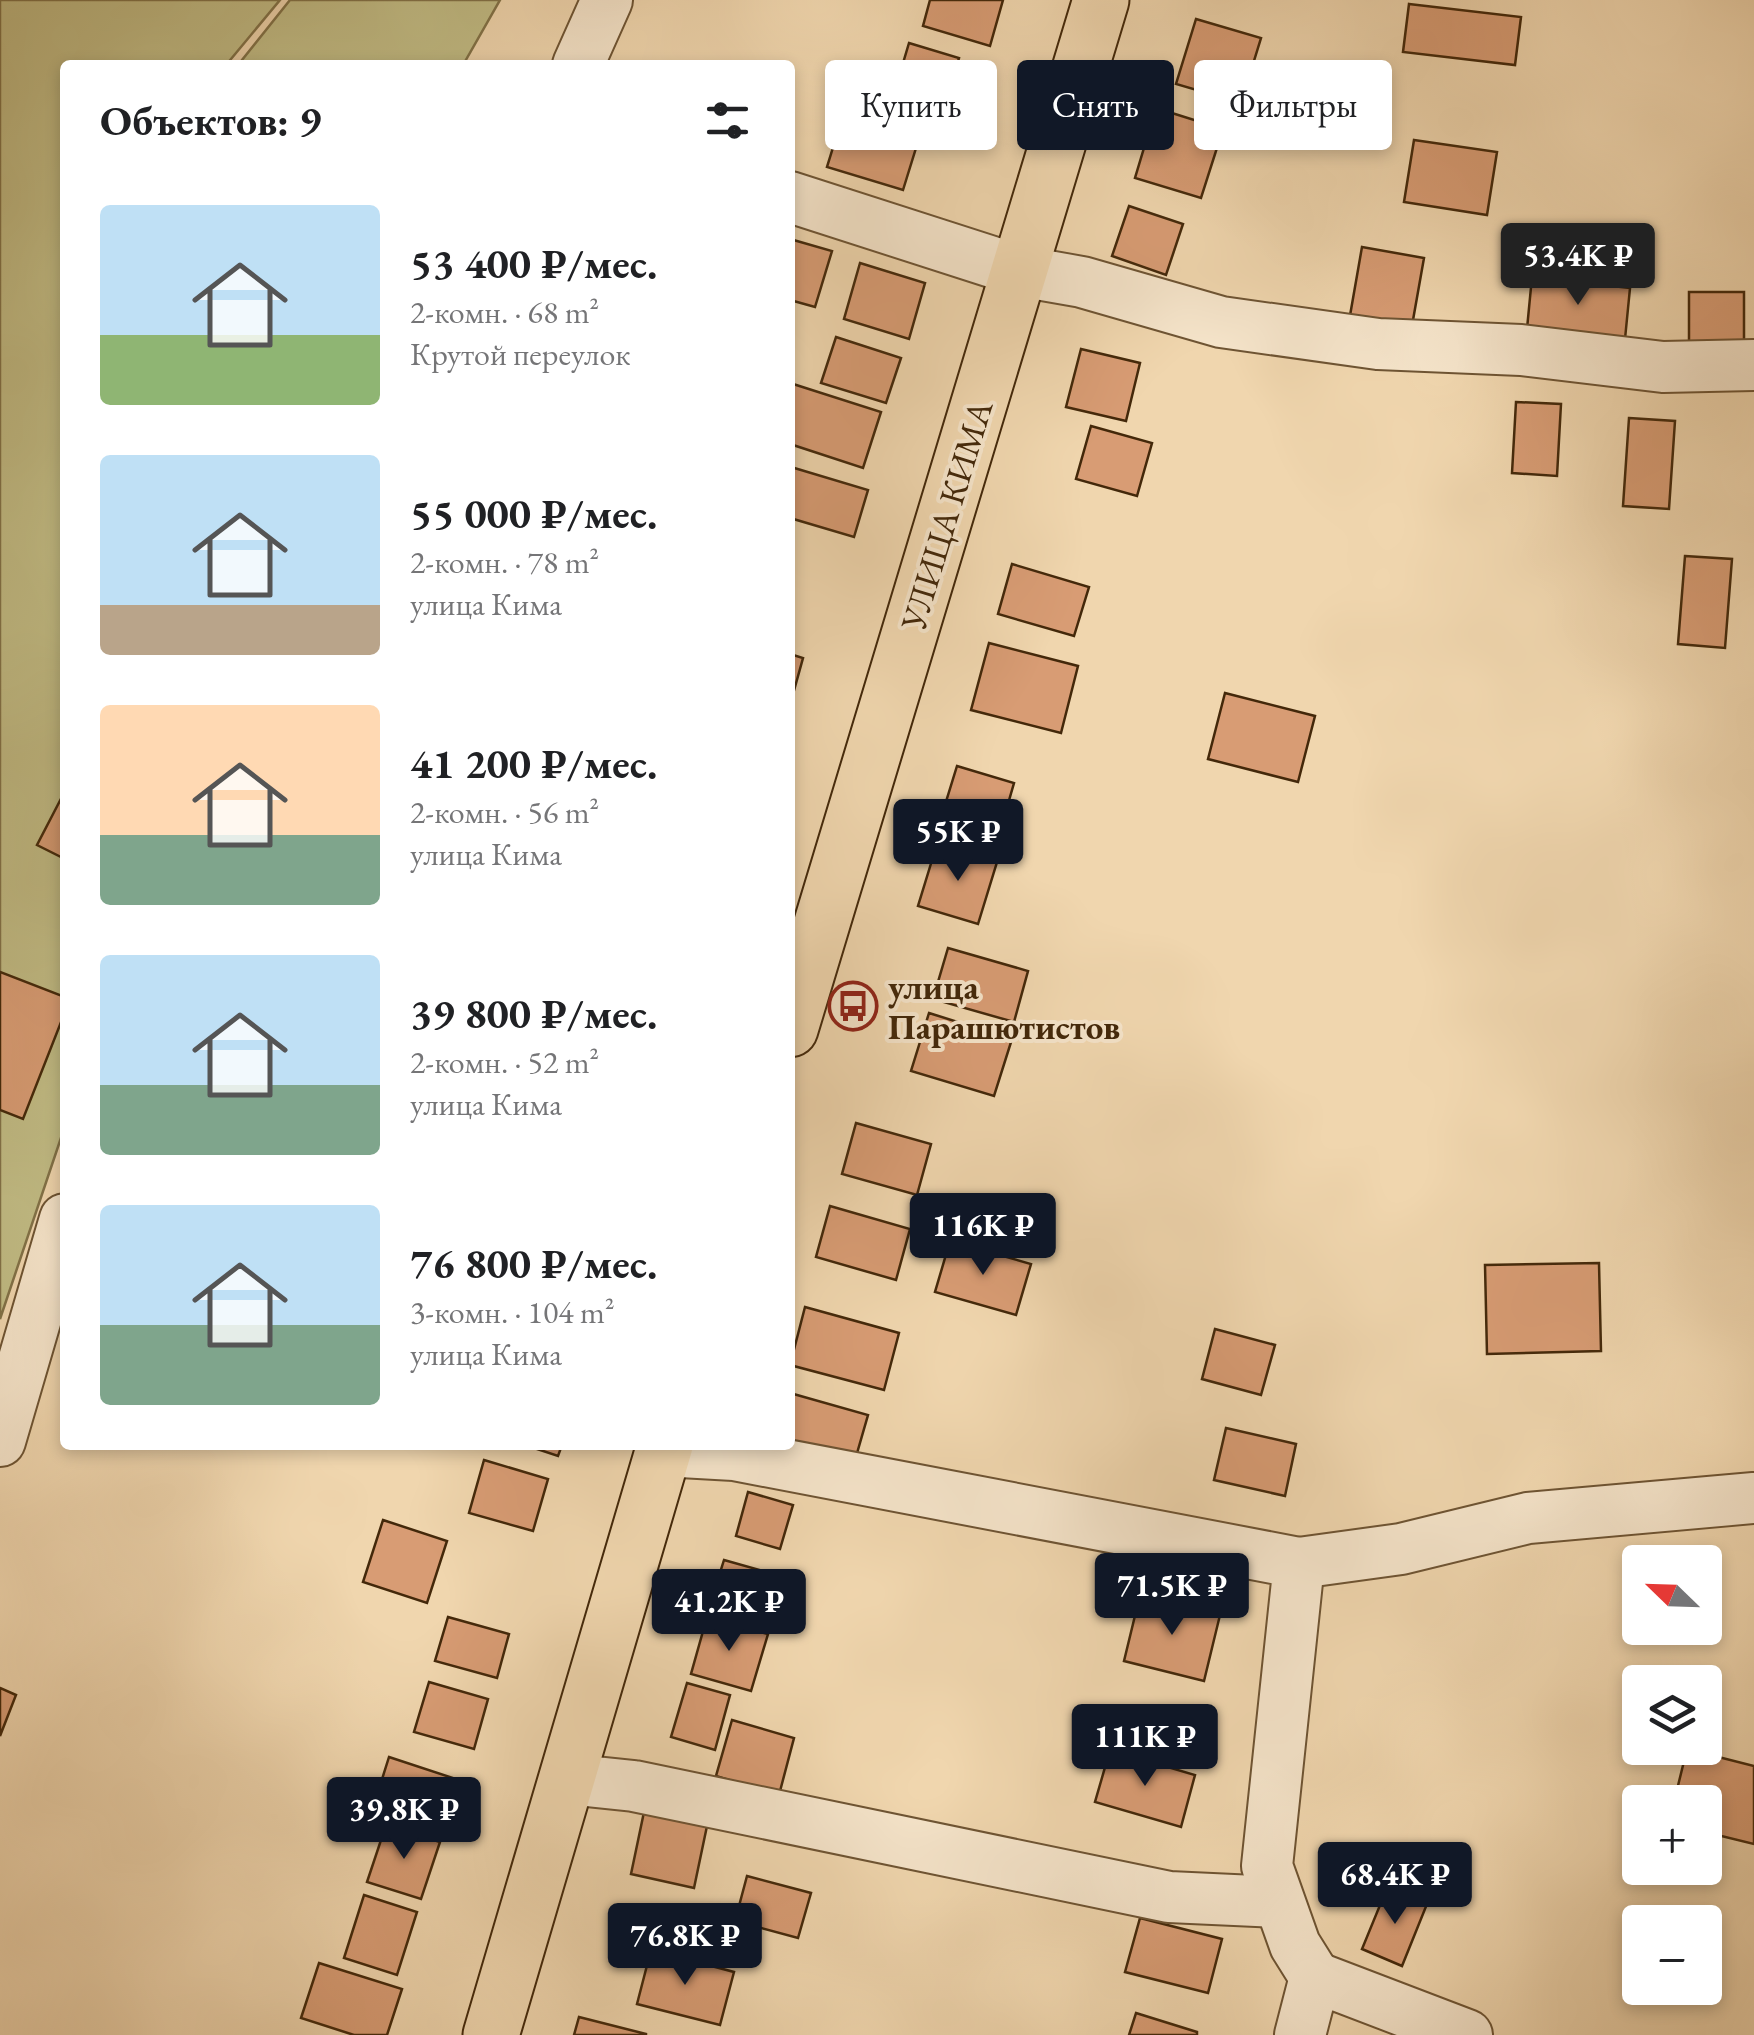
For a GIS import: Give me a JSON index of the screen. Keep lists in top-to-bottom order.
{
  "streets": {
    "main road": ["УЛИЦА КИМА"]
  },
  "places": {
    "bus stop": ["улица Парашютистов"]
  },
  "north": "top left",
  "page": {
    "chip": ["Купить", "Снять", "Фильтры"],
    "heading": "Объектов: 9",
    "list": [
      {
        "name": "53 400 ₽/мес.",
        "note": "2-комн. · 68 m² · Крутой переулок"
      },
      {
        "name": "55 000 ₽/мес.",
        "note": "2-комн. · 78 m² · улица Кима"
      },
      {
        "name": "41 200 ₽/мес.",
        "note": "2-комн. · 56 m² · улица Кима"
      },
      {
        "name": "39 800 ₽/мес.",
        "note": "2-комн. · 52 m² · улица Кима"
      },
      {
        "name": "76 800 ₽/мес.",
        "note": "3-комн. · 104 m² · улица Кима"
      }
    ],
    "price": [
      "53.4K ₽",
      "55K ₽",
      "116K ₽",
      "71.5K ₽",
      "41.2K ₽",
      "111K ₽",
      "39.8K ₽",
      "68.4K ₽",
      "76.8K ₽"
    ],
    "map_buttons": ["+", "−"]
  }
}
